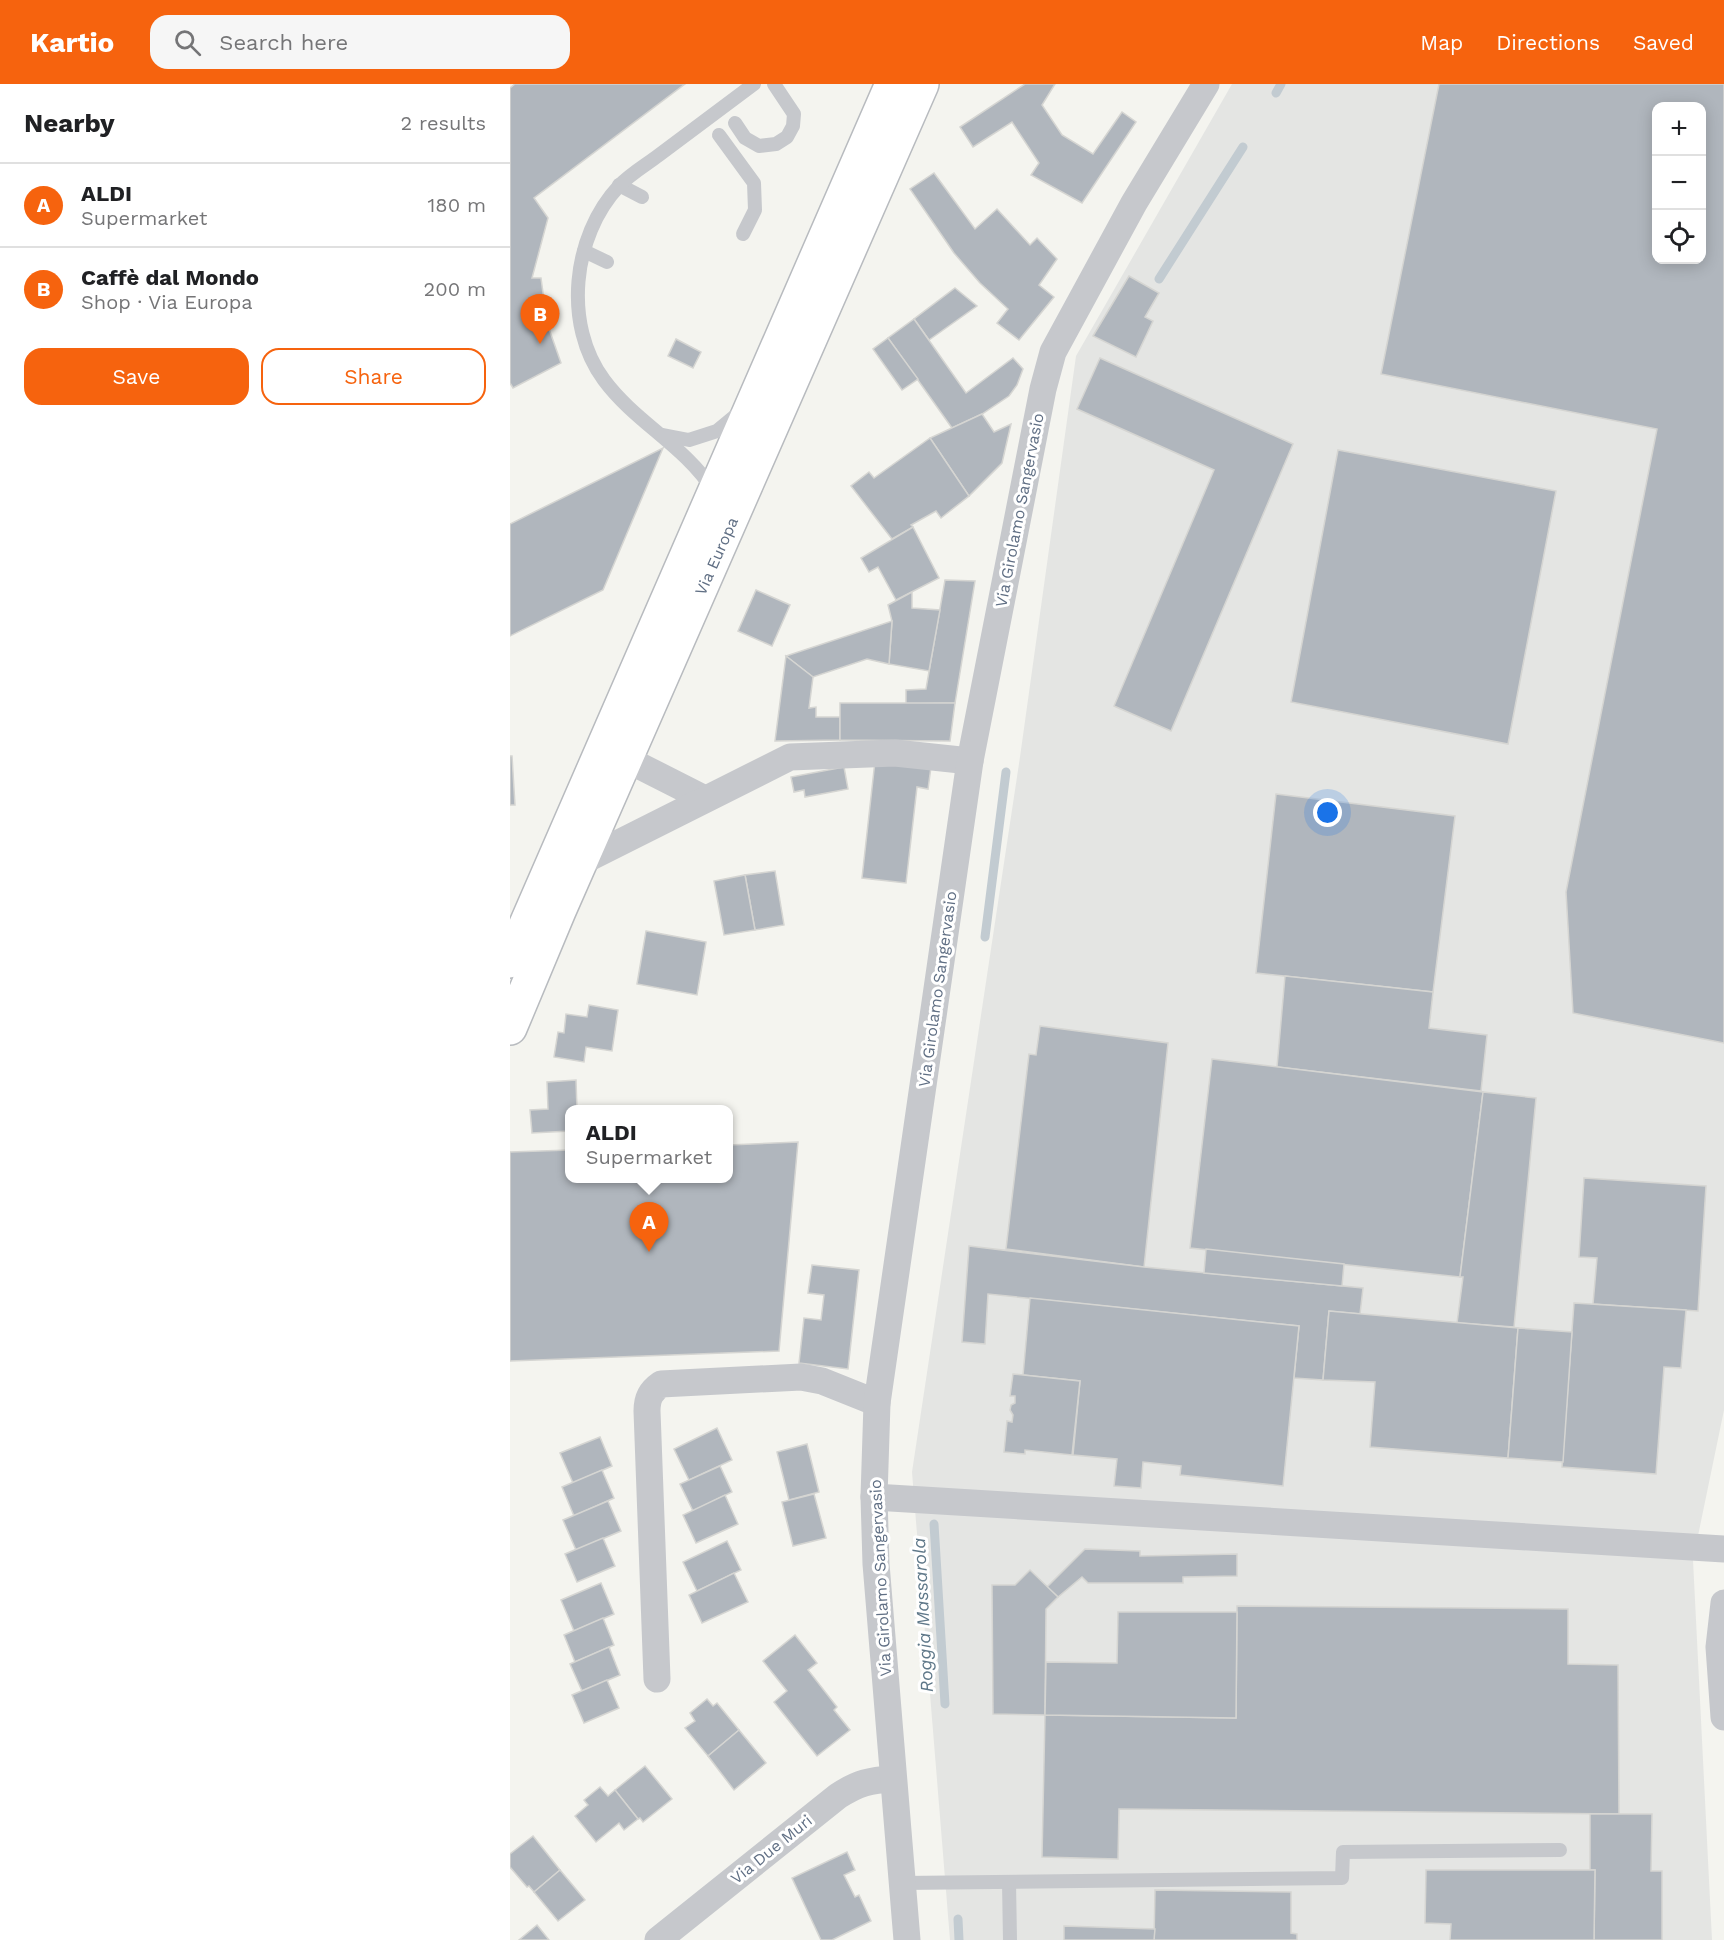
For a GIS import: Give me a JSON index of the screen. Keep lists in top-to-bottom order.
{
  "streets": {
    "main road": ["Via Europa"],
    "street": ["Via Girolamo Sangervasio", "Via Due Muri"]
  },
  "crossings": [
    ["Via Girolamo Sangervasio", "Via Due Muri"]
  ],
  "water": ["Roggia Massarola"],
  "page": {
    "header": "Kartio",
    "search": "Search here",
    "nav": ["Map", "Directions", "Saved"],
    "heading": ["Nearby", "2 results"],
    "map_buttons": ["+", "−"],
    "list": [
      {
        "mark": "A",
        "name": "ALDI",
        "note": "Supermarket",
        "value": "180 m"
      },
      {
        "mark": "B",
        "name": "Caffè dal Mondo",
        "note": "Shop · Via Europa",
        "value": "200 m"
      }
    ],
    "pins": ["B", "A"],
    "buttons": ["Save", "Share"],
    "popup": ["ALDI", "Supermarket"]
  }
}
